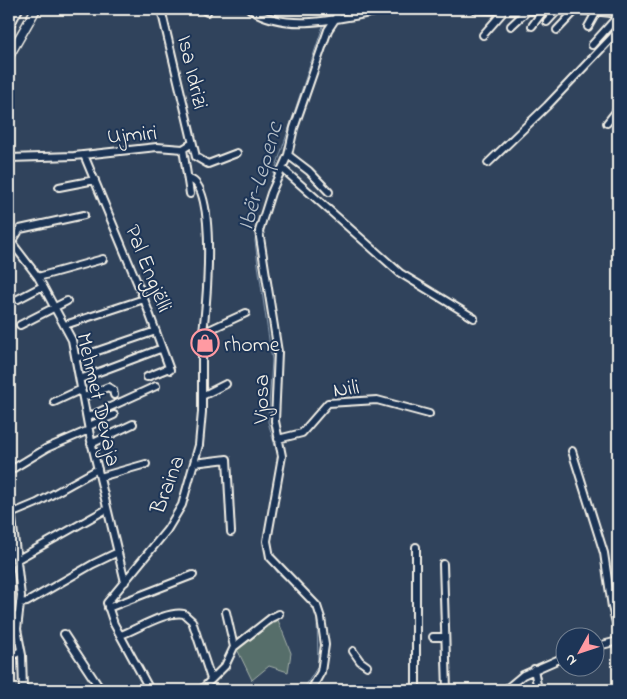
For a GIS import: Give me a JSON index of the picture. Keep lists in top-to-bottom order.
{
  "streets": {
    "street": [
      "Isa Idrizi",
      "Ujmiri",
      "Pal Engjëlli",
      "Nili",
      "Mehmet Devaja",
      "Vjosa",
      "Braina"
    ]
  },
  "crossings": [
    ["Isa Idrizi", "Ujmiri"],
    ["Ujmiri", "Pal Engjëlli"],
    ["Ujmiri", "Braina"],
    ["Nili", "Vjosa"],
    ["Mehmet Devaja", "Braina"]
  ],
  "water": ["Ibër-Lepenc"],
  "places": {
    "shop": ["rhome"]
  },
  "north": "bottom left"
}
